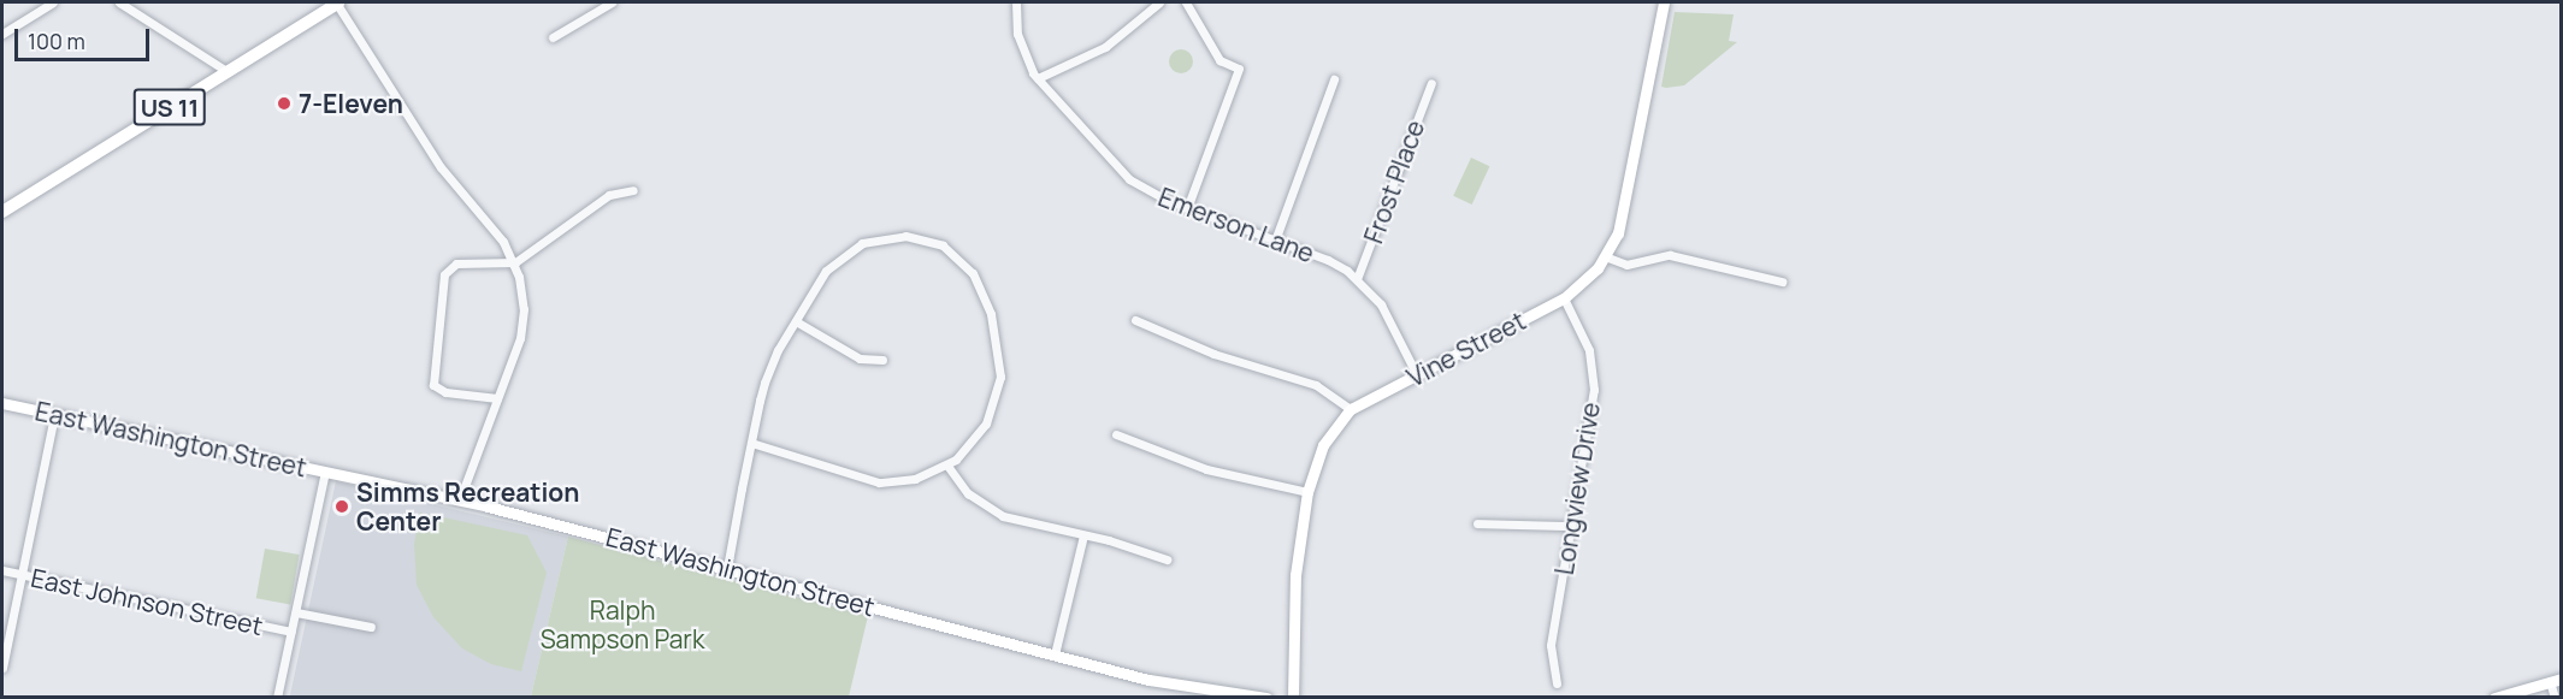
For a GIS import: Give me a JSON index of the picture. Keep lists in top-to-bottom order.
{
  "streets": {
    "main road": ["US 11"],
    "street": [
      "Frost Place",
      "Emerson Lane",
      "Vine Street",
      "East Washington Street",
      "Longview Drive",
      "East Johnson Street"
    ]
  },
  "crossings": [
    ["Frost Place", "Emerson Lane"],
    ["Emerson Lane", "Vine Street"],
    ["Vine Street", "Longview Drive"]
  ],
  "parks": ["Ralph Sampson Park"],
  "places": ["7-Eleven", "Simms Recreation Center"],
  "scale_bar": "100 m"
}
